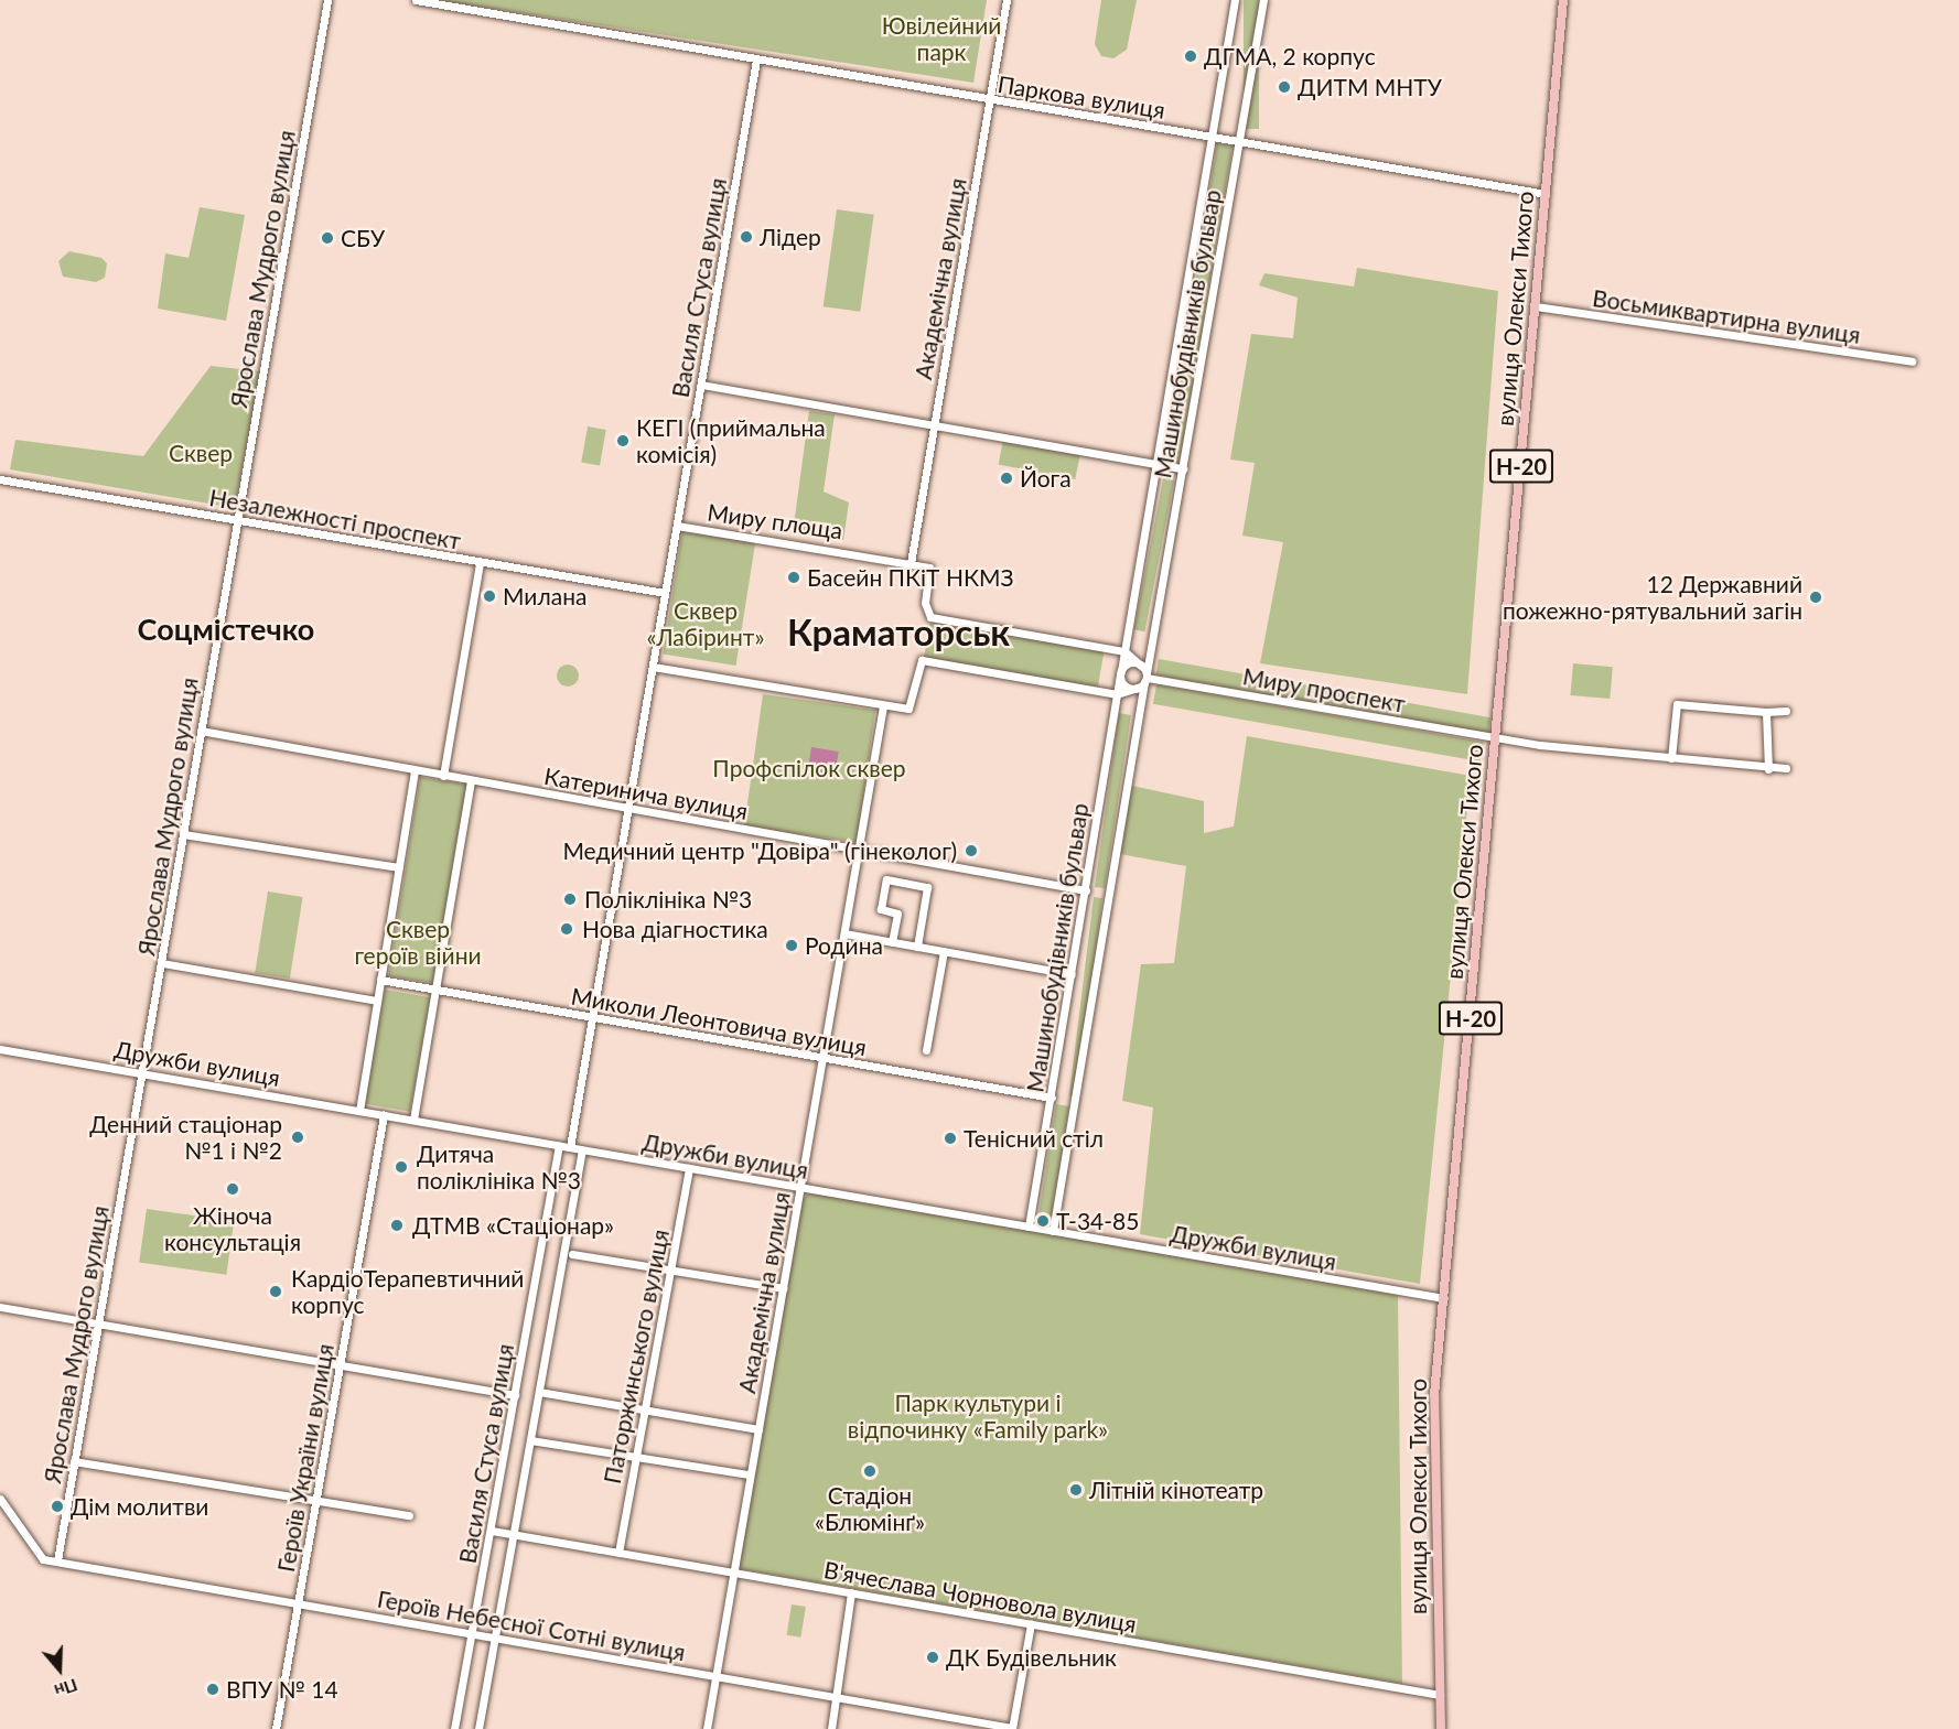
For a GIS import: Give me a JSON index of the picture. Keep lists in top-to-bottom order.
{
  "streets": {
    "main road": ["вулиця Олекси Тихого", "Н-20"],
    "street": [
      "Паркова вулиця",
      "Ярослава Мудрого вулиця",
      "Академічна вулиця",
      "Василя Стуса вулиця",
      "Восьмиквартирна вулиця",
      "Машинобудівників бульвар",
      "Незалежності проспект",
      "Миру площа",
      "Миру проспект",
      "Катеринича вулиця",
      "Миколи Леонтовича вулиця",
      "Дружби вулиця",
      "Паторжинського вулиця",
      "Героїв України вулиця",
      "В'ячеслава Чорновола вулиця",
      "Героїв Небесної Сотні вулиця"
    ]
  },
  "crossings": [
    ["Паркова вулиця", "Академічна вулиця"],
    ["Паркова вулиця", "Василя Стуса вулиця"],
    ["Паркова вулиця", "вулиця Олекси Тихого"],
    ["Паркова вулиця", "Машинобудівників бульвар"],
    ["Ярослава Мудрого вулиця", "Незалежності проспект"],
    ["Ярослава Мудрого вулиця", "Катеринича вулиця"],
    ["Ярослава Мудрого вулиця", "Дружби вулиця"],
    ["Ярослава Мудрого вулиця", "Героїв Небесної Сотні вулиця"],
    ["Академічна вулиця", "Миру площа"],
    ["Академічна вулиця", "Миру проспект"],
    ["Академічна вулиця", "Катеринича вулиця"],
    ["Академічна вулиця", "Миколи Леонтовича вулиця"],
    ["Академічна вулиця", "Дружби вулиця"],
    ["Академічна вулиця", "В'ячеслава Чорновола вулиця"],
    ["Академічна вулиця", "Героїв Небесної Сотні вулиця"],
    ["Василя Стуса вулиця", "Незалежності проспект"],
    ["Василя Стуса вулиця", "Миру площа"],
    ["Василя Стуса вулиця", "Миру проспект"],
    ["Василя Стуса вулиця", "Катеринича вулиця"],
    ["Василя Стуса вулиця", "Миколи Леонтовича вулиця"],
    ["Василя Стуса вулиця", "Дружби вулиця"],
    ["Василя Стуса вулиця", "В'ячеслава Чорновола вулиця"],
    ["Василя Стуса вулиця", "Героїв Небесної Сотні вулиця"],
    ["вулиця Олекси Тихого", "Восьмиквартирна вулиця"],
    ["вулиця Олекси Тихого", "Миру проспект"],
    ["вулиця Олекси Тихого", "Дружби вулиця"],
    ["вулиця Олекси Тихого", "В'ячеслава Чорновола вулиця"],
    ["Машинобудівників бульвар", "Миру проспект"],
    ["Машинобудівників бульвар", "Катеринича вулиця"],
    ["Машинобудівників бульвар", "Миколи Леонтовича вулиця"],
    ["Машинобудівників бульвар", "Дружби вулиця"],
    ["Дружби вулиця", "Паторжинського вулиця"],
    ["Дружби вулиця", "Героїв України вулиця"],
    ["Паторжинського вулиця", "В'ячеслава Чорновола вулиця"],
    ["Героїв України вулиця", "Героїв Небесної Сотні вулиця"]
  ],
  "districts": ["Соцмістечко", "Краматорськ"],
  "parks": [
    "Ювілейний парк",
    "Сквер",
    "Сквер «Лабіринт»",
    "Профспілок сквер",
    "Сквер героїв війни",
    "Парк культури і відпочинку «Family park»"
  ],
  "places": [
    "ДГМА, 2 корпус",
    "ДИТМ МНТУ",
    "Лідер",
    "СБУ",
    "КЕГІ (приймальна комісія)",
    "Йога",
    "Басейн ПКіТ НКМЗ",
    "Милана",
    "12 Державний пожежно-рятувальний загін",
    "Медичний центр \"Довіра\" (гінеколог)",
    "Поліклініка №3",
    "Нова діагностика",
    "Родина",
    "Денний стаціонар №1 і №2",
    "Тенісний стіл",
    "Дитяча поліклініка №3",
    "Жіноча консультація",
    "Т-34-85",
    "ДТМВ «Стаціонар»",
    "КардіоТерапевтичний корпус",
    "Стадіон «Блюмінґ»",
    "Літній кінотеатр",
    "Дім молитви",
    "ДК Будівельник",
    "ВПУ № 14"
  ],
  "north": "bottom"
}
